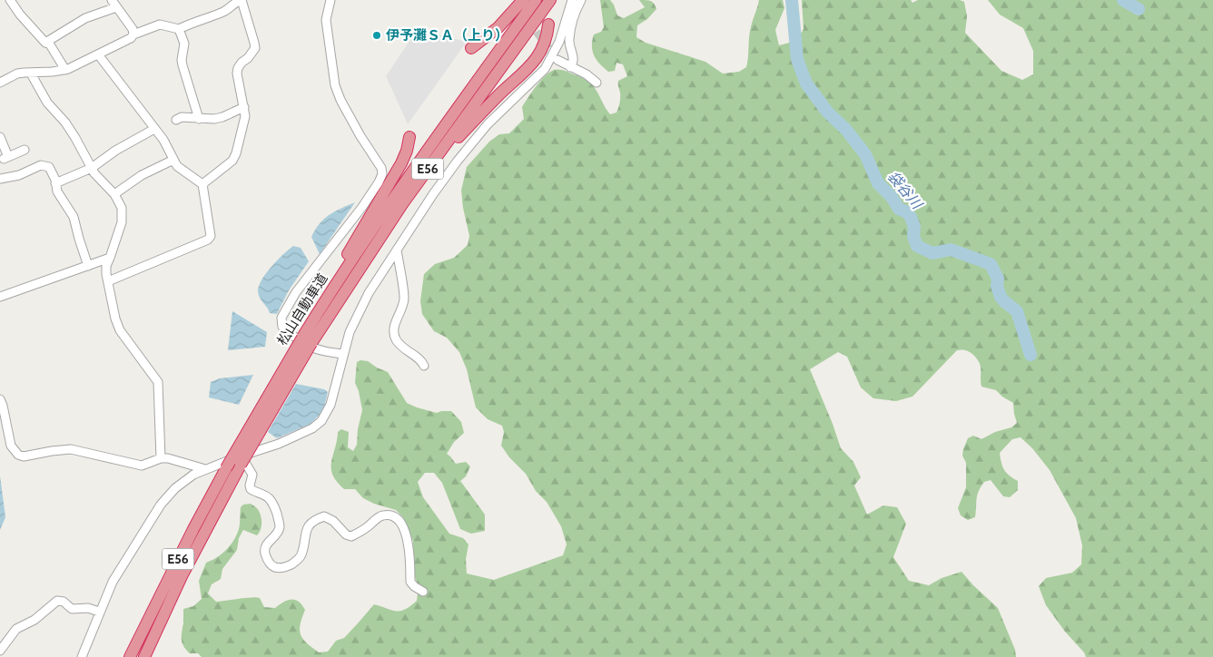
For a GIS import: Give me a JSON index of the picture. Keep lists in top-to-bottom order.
{
  "streets": {
    "highway": ["E56", "松山自動車道"]
  },
  "water": ["袋谷川"],
  "places": ["伊予灘ＳＡ（上り）"]
}
